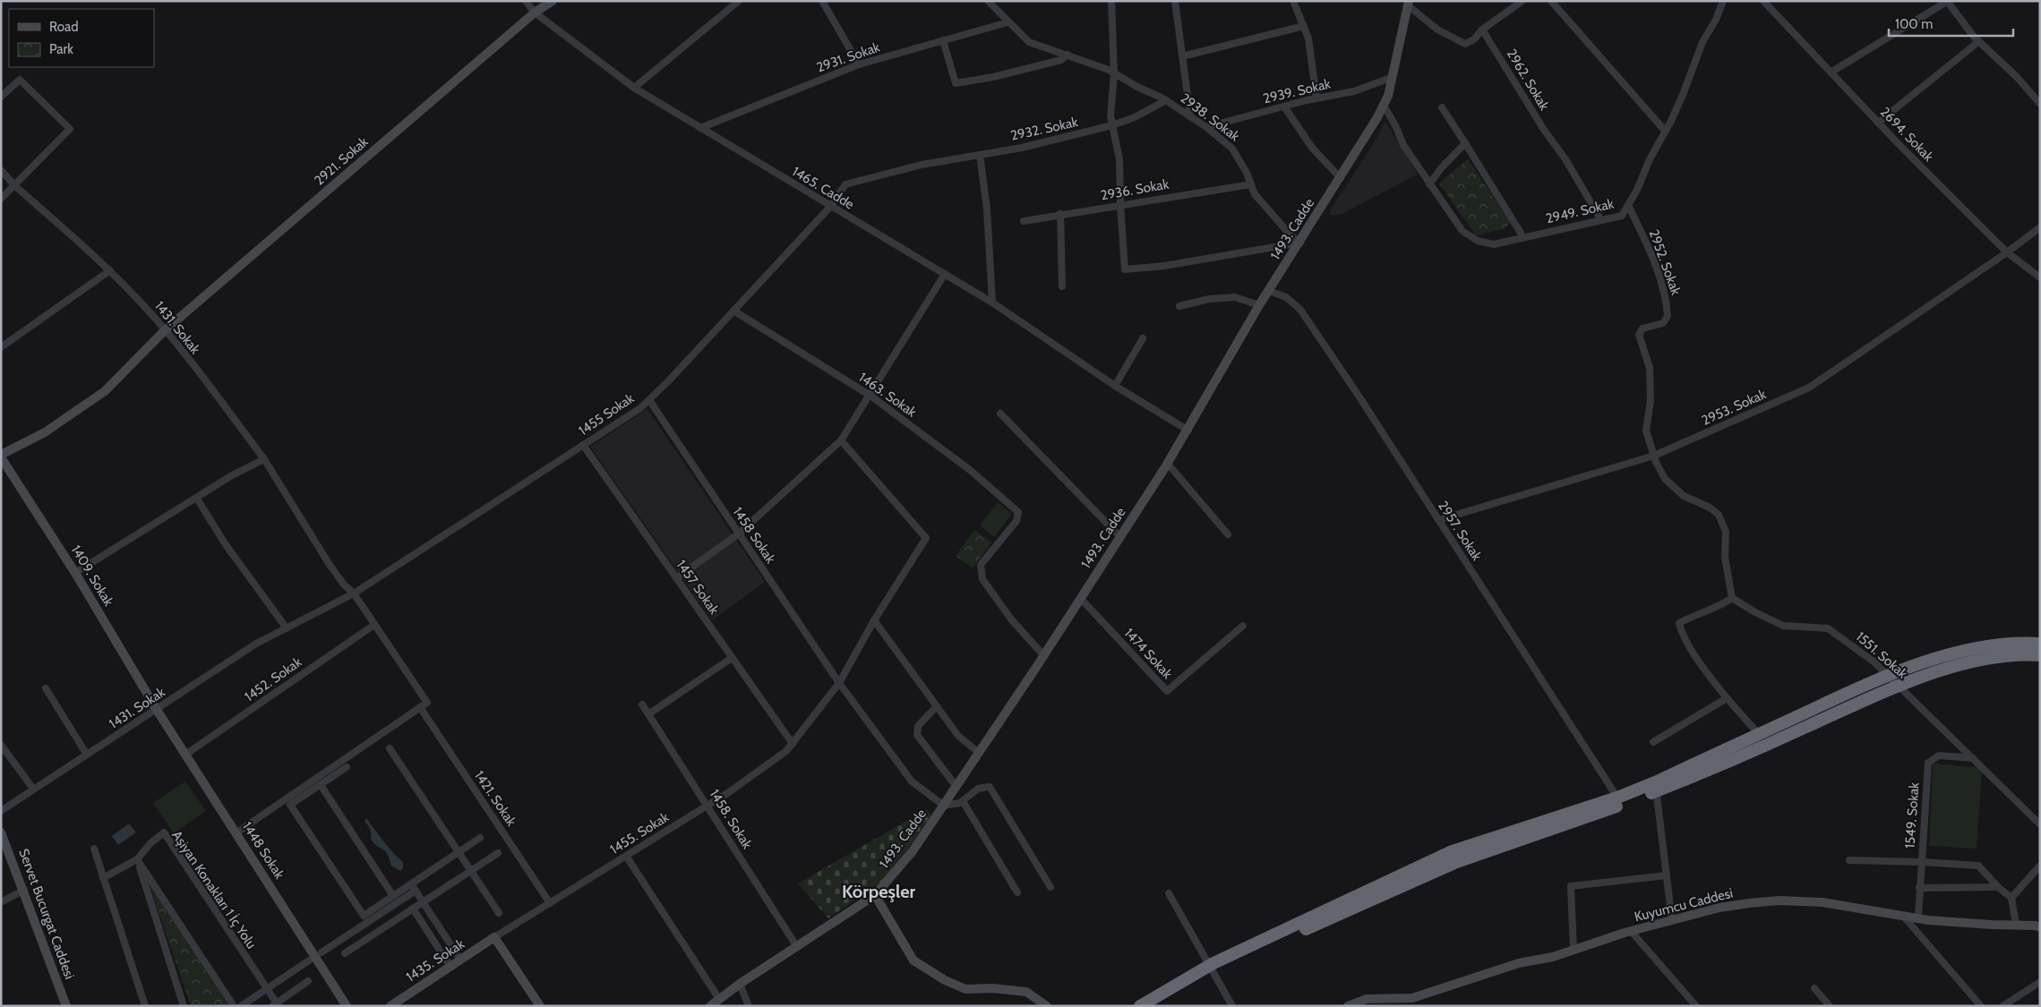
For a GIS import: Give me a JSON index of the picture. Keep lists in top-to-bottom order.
{
  "streets": {
    "street": [
      "2931. Sokak",
      "2962. Sokak",
      "2939. Sokak",
      "2938. Sokak",
      "2932. Sokak",
      "2694. Sokak",
      "2921. Sokak",
      "1465. Cadde",
      "2936. Sokak",
      "2949. Sokak",
      "1493. Cadde",
      "2952. Sokak",
      "1431. Sokak",
      "1463. Sokak",
      "2953. Sokak",
      "1455 Sokak",
      "2957. Sokak",
      "1458 Sokak",
      "1409. Sokak",
      "1457 Sokak",
      "1474 Sokak",
      "1551. Sokak",
      "1452. Sokak",
      "1421. Sokak",
      "1549. Sokak",
      "1458. Sokak",
      "1455. Sokak",
      "1448 Sokak",
      "Aşiyan Konakları 1 İç Yolu",
      "Kuyumcu Caddesi",
      "Servet Bucurgat Caddesi",
      "1435. Sokak"
    ]
  },
  "crossings": [
    ["2931. Sokak", "2938. Sokak"],
    ["2931. Sokak", "1465. Cadde"],
    ["2962. Sokak", "2949. Sokak"],
    ["2939. Sokak", "2938. Sokak"],
    ["2939. Sokak", "1493. Cadde"],
    ["2938. Sokak", "2932. Sokak"],
    ["2938. Sokak", "2936. Sokak"],
    ["2938. Sokak", "1493. Cadde"],
    ["2932. Sokak", "1465. Cadde"],
    ["2932. Sokak", "1455 Sokak"],
    ["2694. Sokak", "2953. Sokak"],
    ["2921. Sokak", "1465. Cadde"],
    ["2921. Sokak", "1431. Sokak"],
    ["2921. Sokak", "1409. Sokak"],
    ["1465. Cadde", "1493. Cadde"],
    ["1465. Cadde", "1455 Sokak"],
    ["2949. Sokak", "1493. Cadde"],
    ["2949. Sokak", "2952. Sokak"],
    ["1493. Cadde", "1463. Sokak"],
    ["1493. Cadde", "2957. Sokak"],
    ["1493. Cadde", "1458 Sokak"],
    ["1493. Cadde", "1474 Sokak"],
    ["1493. Cadde", "1458. Sokak"],
    ["2952. Sokak", "2953. Sokak"],
    ["2952. Sokak", "1551. Sokak"],
    ["1431. Sokak", "1455 Sokak"],
    ["1431. Sokak", "1409. Sokak"],
    ["1431. Sokak", "1448 Sokak"],
    ["1463. Sokak", "1455 Sokak"],
    ["2953. Sokak", "2957. Sokak"],
    ["1455 Sokak", "1458 Sokak"],
    ["1455 Sokak", "1457 Sokak"],
    ["1458 Sokak", "1455. Sokak"],
    ["1409. Sokak", "1448 Sokak"],
    ["1457 Sokak", "1455. Sokak"],
    ["1551. Sokak", "1549. Sokak"],
    ["1452. Sokak", "1448 Sokak"],
    ["1421. Sokak", "1455. Sokak"],
    ["1549. Sokak", "Kuyumcu Caddesi"],
    ["1458. Sokak", "1455. Sokak"],
    ["1455. Sokak", "1435. Sokak"]
  ],
  "districts": ["Körpeşler"],
  "legend": ["Road", "Park"],
  "scale_bar": "100 m"
}
